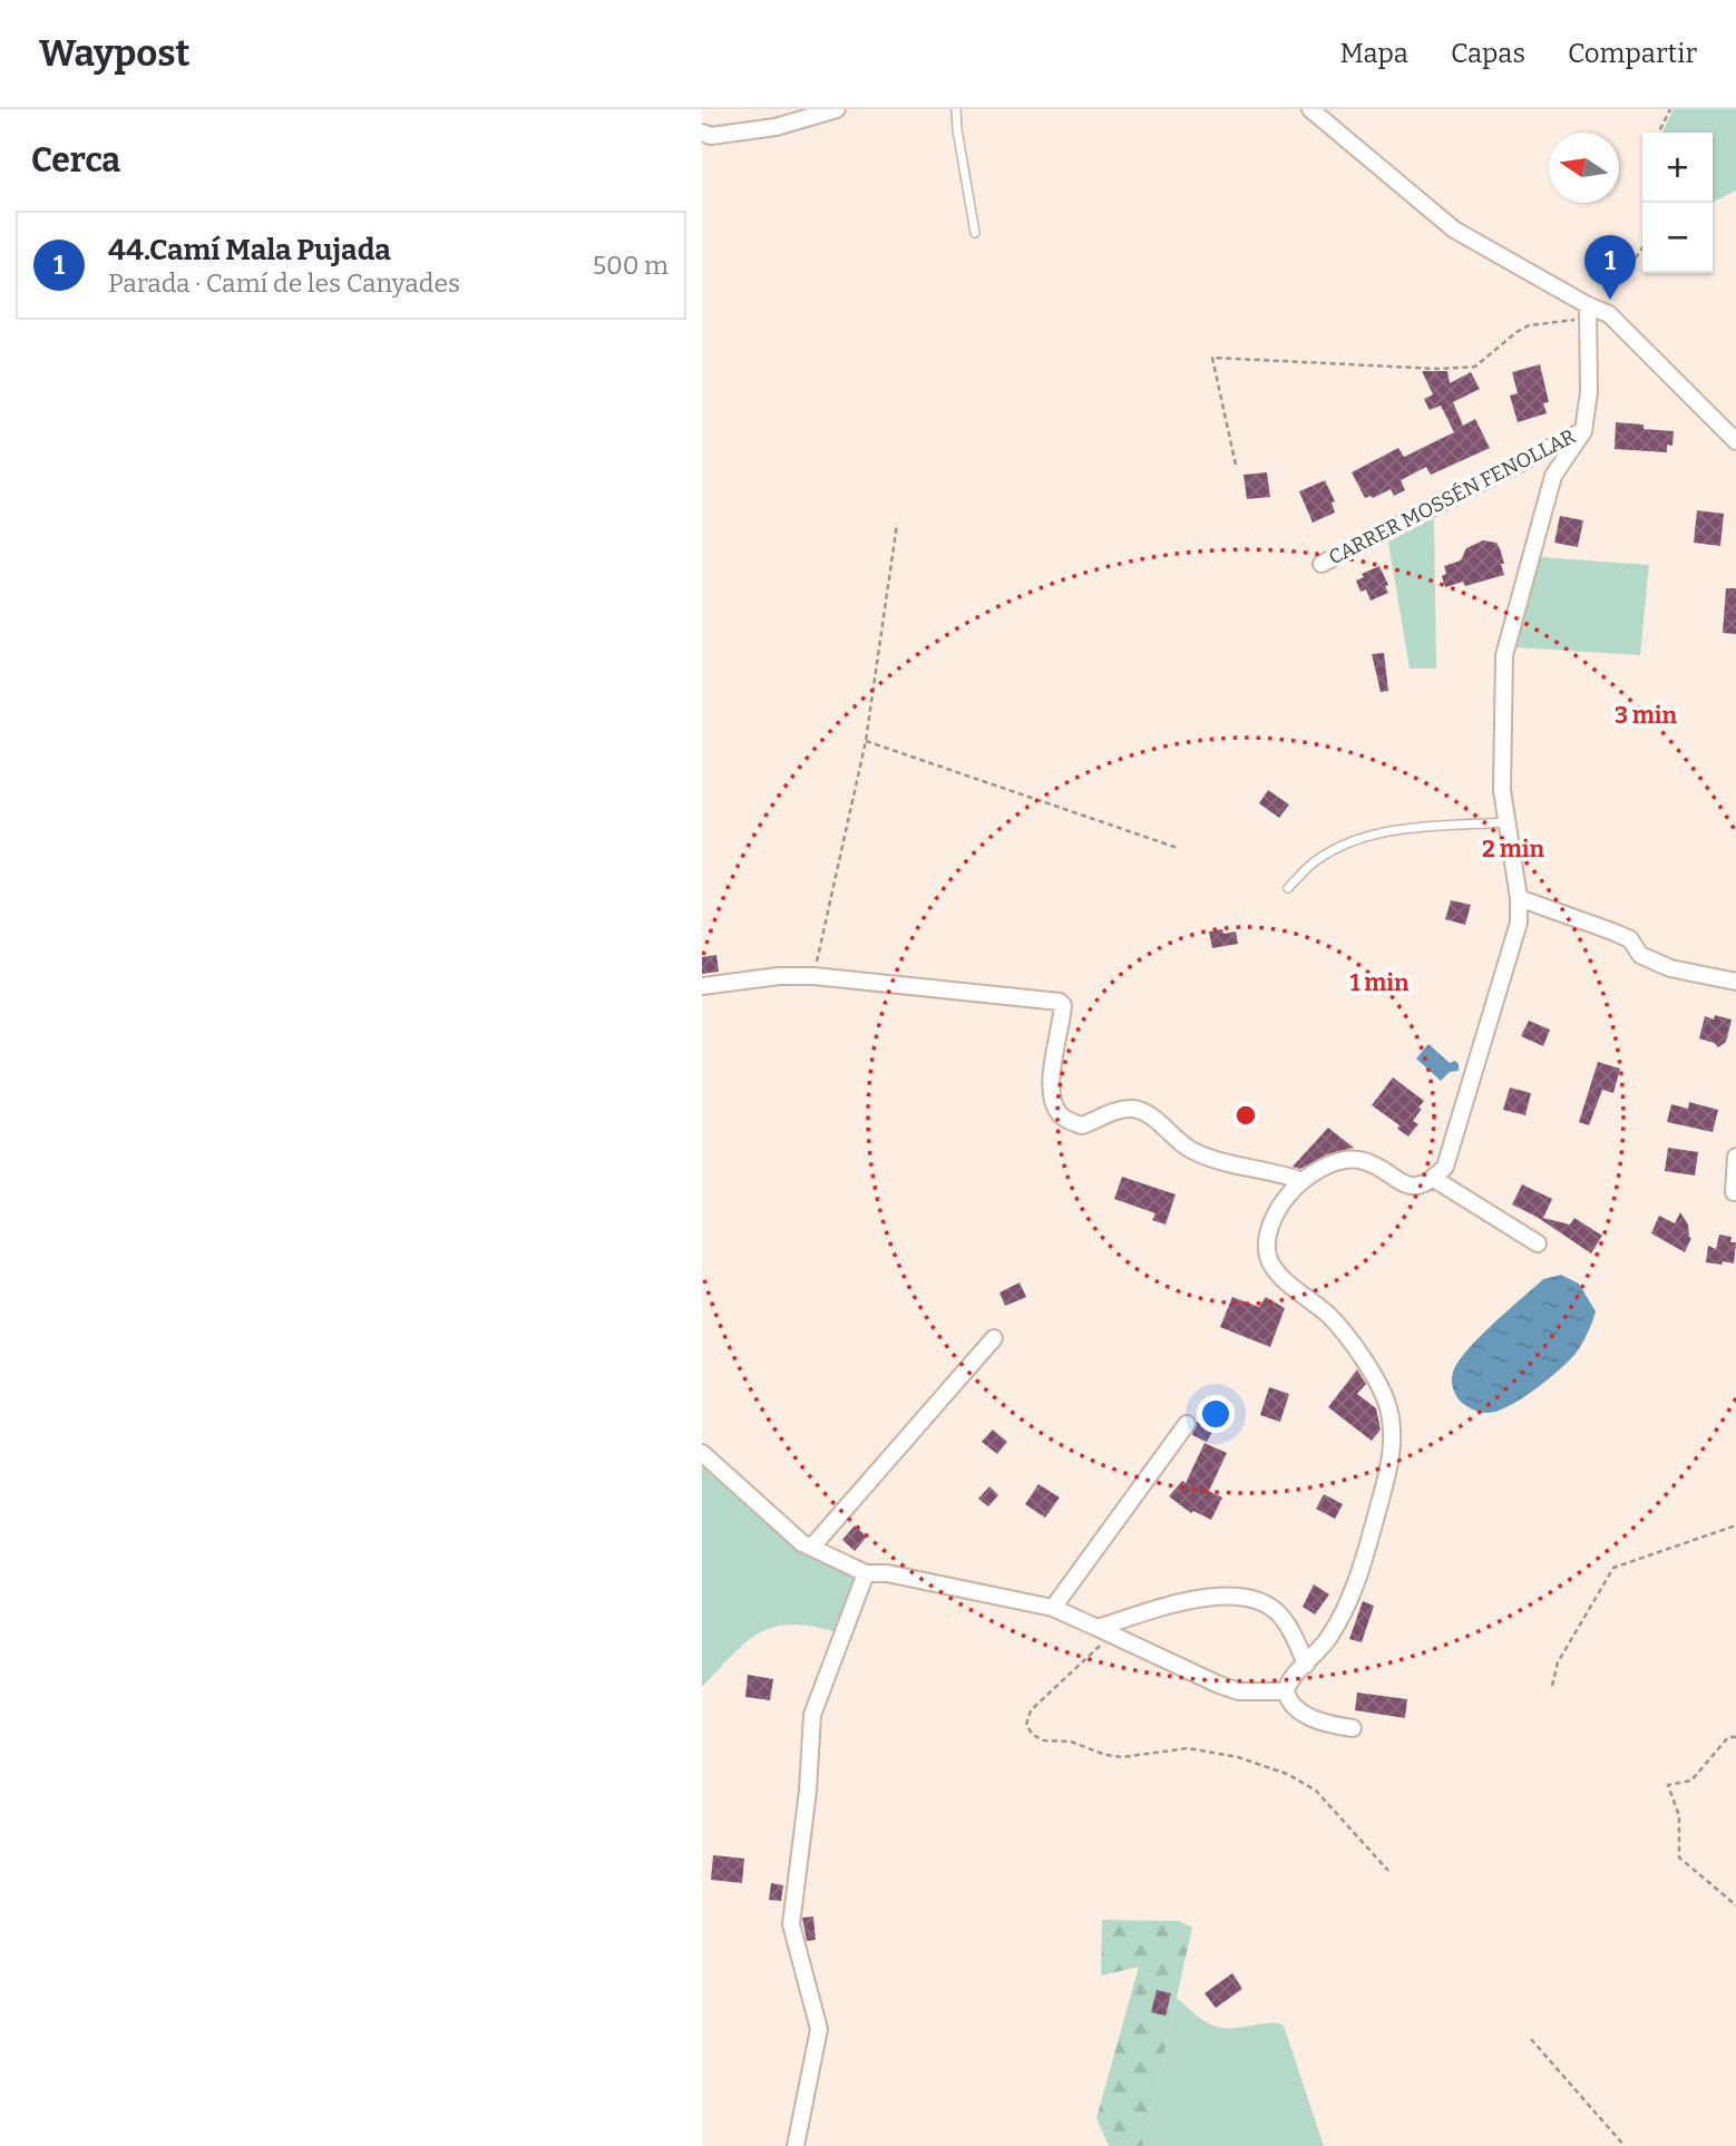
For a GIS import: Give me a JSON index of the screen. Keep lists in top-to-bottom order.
{
  "streets": {
    "street": ["CARRER MOSSÉN FENOLLAR"]
  },
  "north": "left",
  "page": {
    "header": "Waypost",
    "nav": ["Mapa", "Capas", "Compartir"],
    "heading": "Cerca",
    "map_buttons": ["+", "−"],
    "list": [
      {
        "mark": "1",
        "name": "44.Camí Mala Pujada",
        "note": "Parada · Camí de les Canyades",
        "value": "500 m"
      }
    ],
    "pins": "1"
  },
  "rings": ["3 min", "2 min", "1 min"]
}
